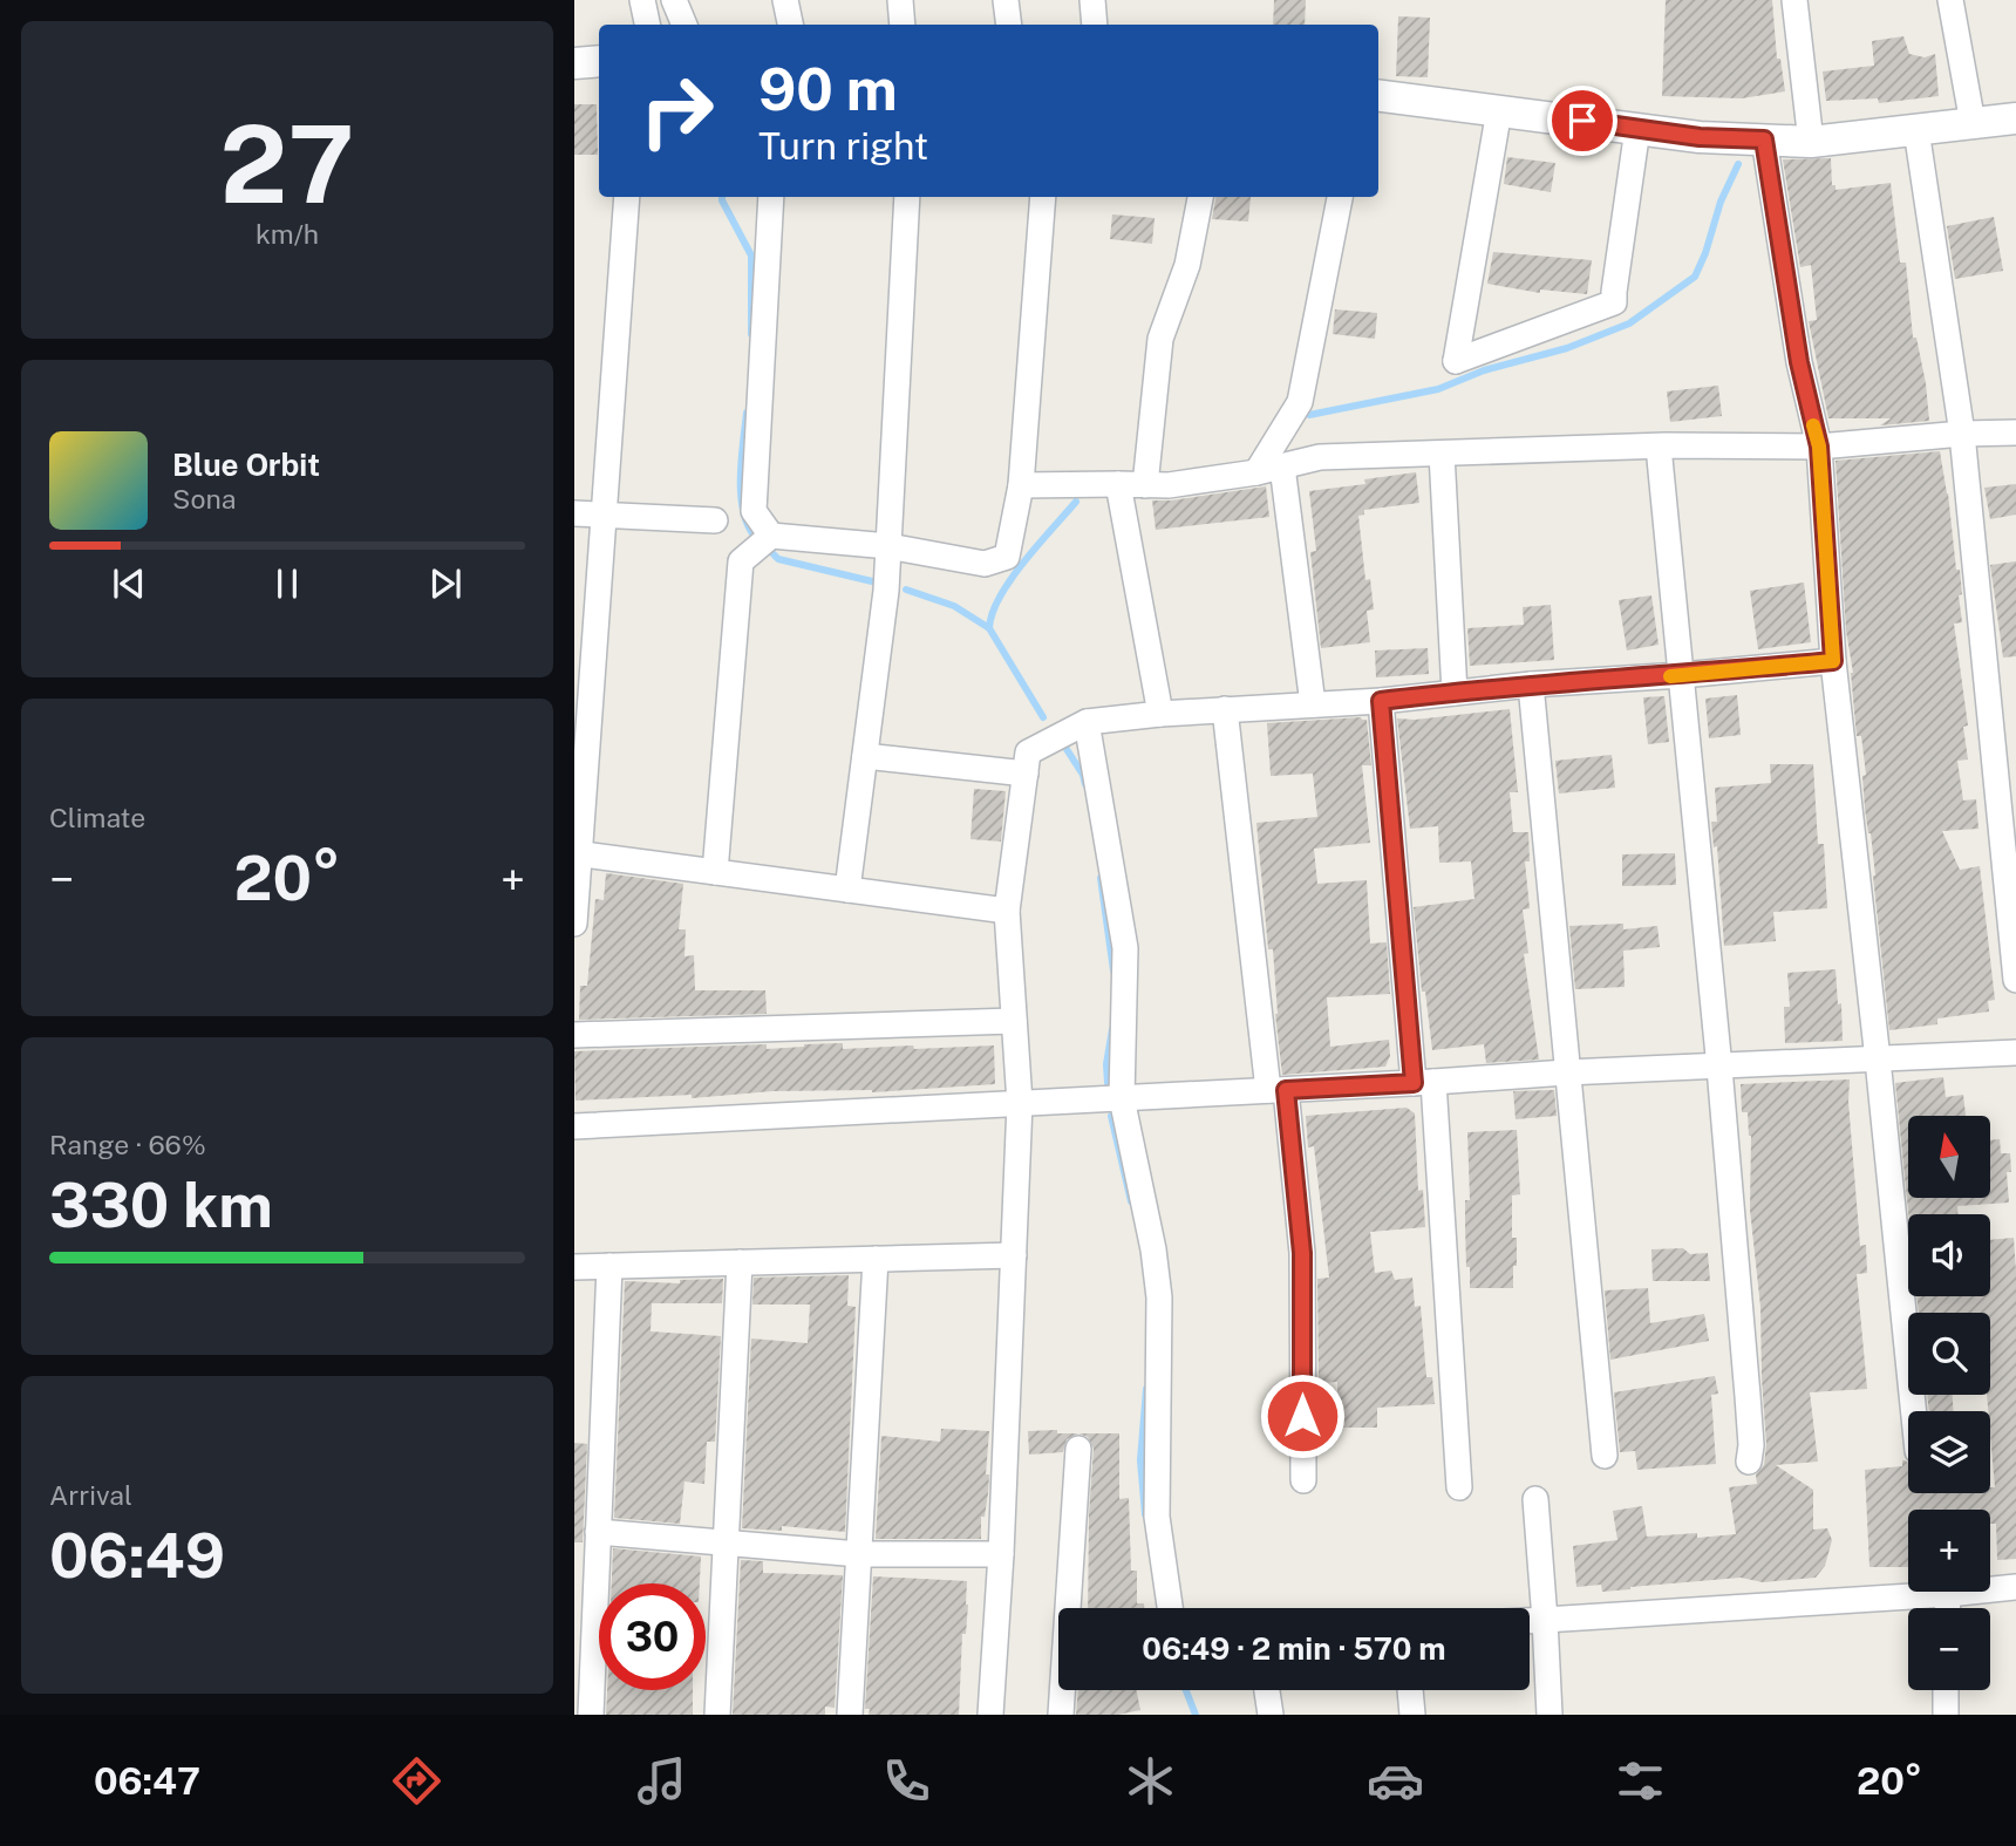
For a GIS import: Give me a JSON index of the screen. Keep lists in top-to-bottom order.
{
  "north": "top",
  "page": {
    "tile": [
      ["27", "km/h"],
      "Climate",
      ["Range · 66%", "330 km"],
      ["Arrival", "06:49"]
    ],
    "turn": ["90 m", "Turn right"],
    "song": ["Blue Orbit", "Sona"],
    "heat": ["−", "20°", "+"],
    "map_buttons": ["+", "−"],
    "limit": "30",
    "trip": "06:49 · 2 min · 570 m",
    "tabs": ["06:47", "20°"]
  }
}
